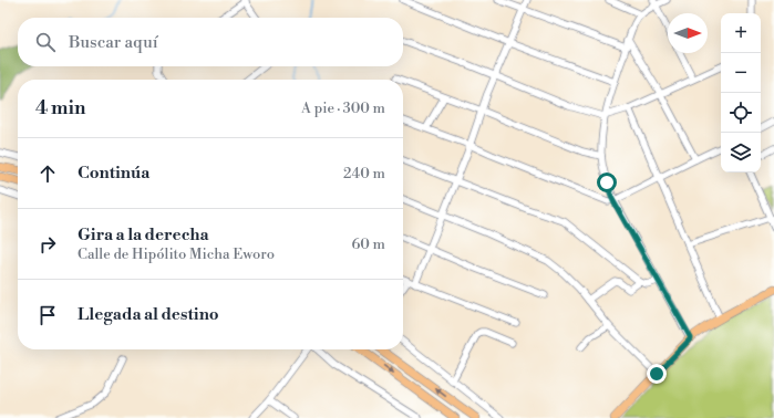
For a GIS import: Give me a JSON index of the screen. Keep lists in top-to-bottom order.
{
  "north": "right",
  "page": {
    "map_buttons": ["+", "−"],
    "search": "Buscar aquí",
    "heading": ["4 min", "A pie · 300 m"],
    "list": [
      ["Continúa", "240 m"],
      ["Gira a la derecha", "Calle de Hipólito Micha Eworo", "60 m"],
      "Llegada al destino"
    ]
  }
}
